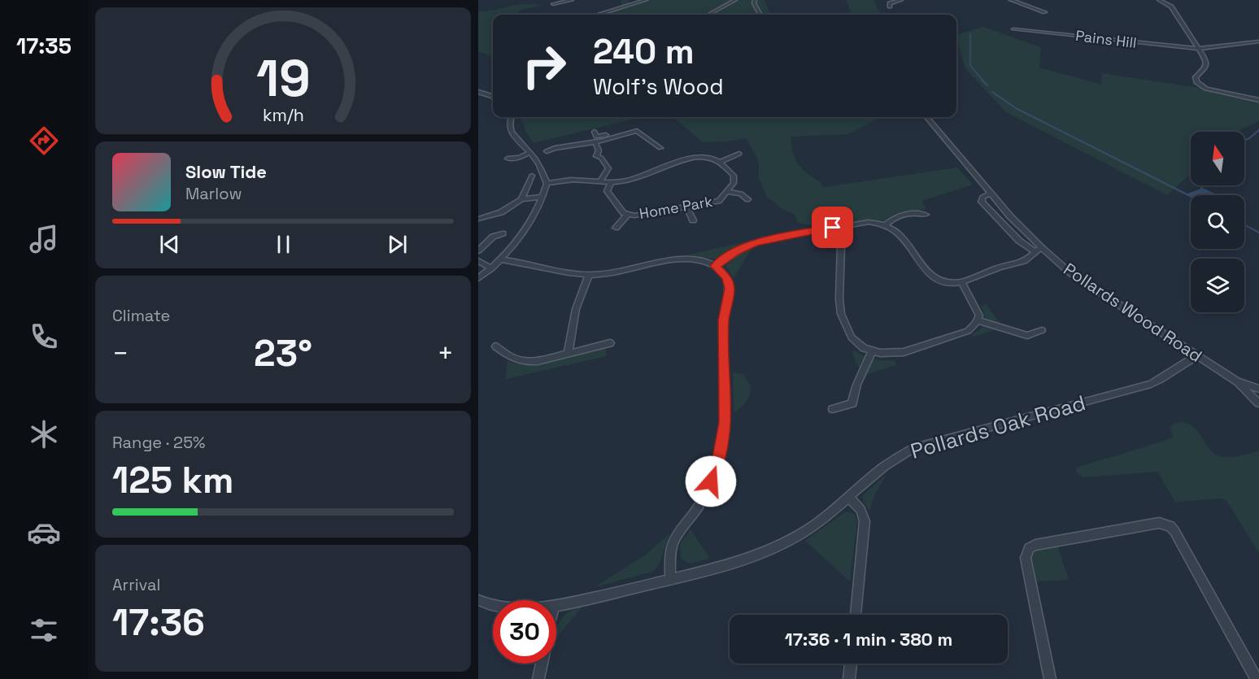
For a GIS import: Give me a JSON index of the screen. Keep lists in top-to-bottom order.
{
  "streets": {
    "street": [
      "Pains Hill",
      "Home Park",
      "Pollards Wood Road",
      "Pollards Oak Road"
    ]
  },
  "crossings": [
    ["Pollards Wood Road", "Pollards Oak Road"]
  ],
  "north": "top",
  "page": {
    "tabs": "17:35",
    "turn": ["240 m", "Wolf's Wood"],
    "song": ["Slow Tide", "Marlow"],
    "tile": [
      "Climate",
      ["Range · 25%", "125 km"],
      ["Arrival", "17:36"]
    ],
    "heat": ["−", "23°", "+"],
    "limit": "30",
    "trip": "17:36 · 1 min · 380 m",
    "gauge": ["19", "km/h"]
  }
}
